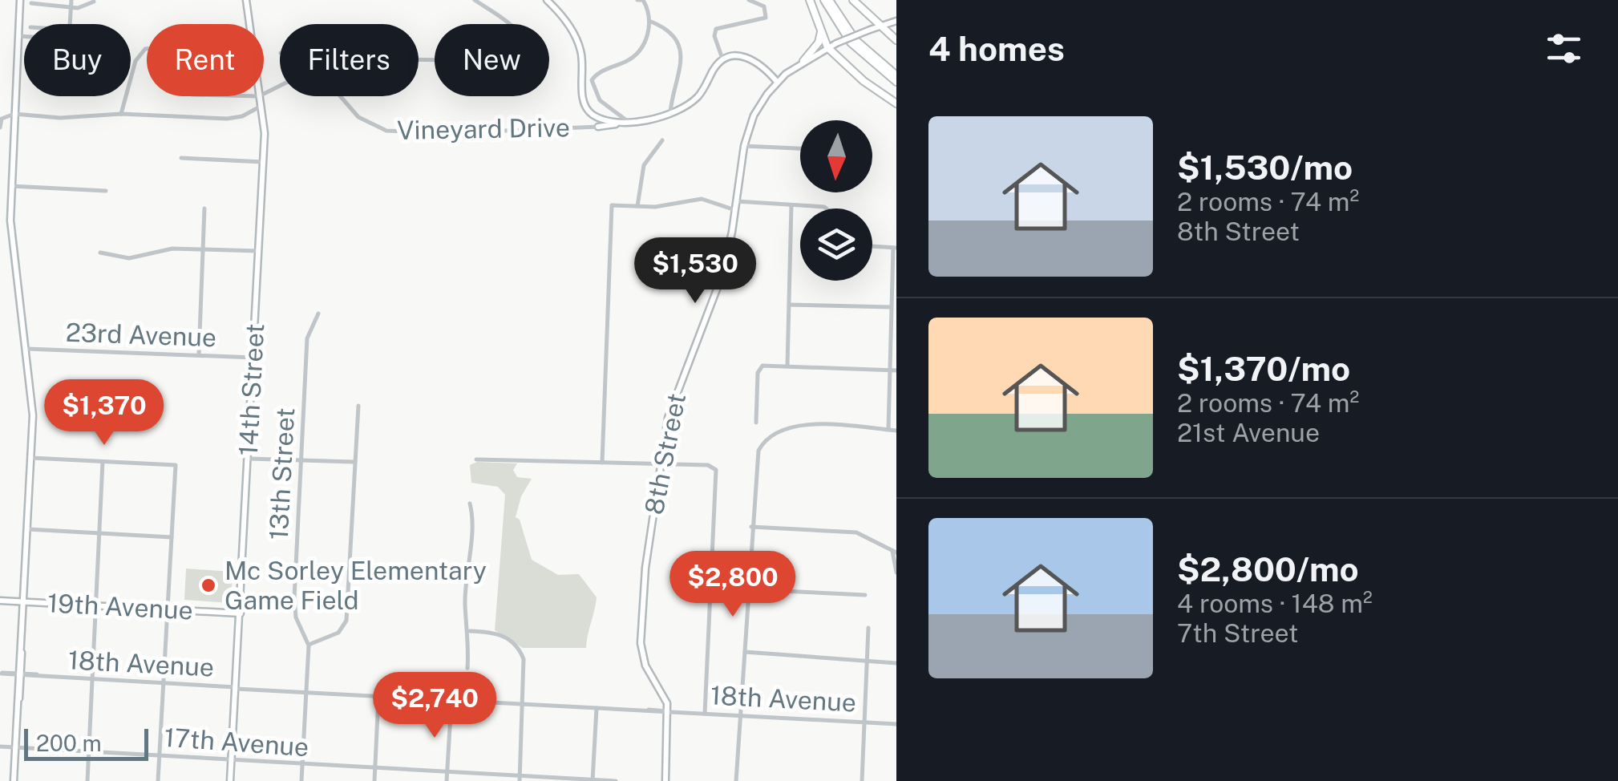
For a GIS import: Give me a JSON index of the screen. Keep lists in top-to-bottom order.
{
  "streets": {
    "main road": [
      "Vineyard Drive",
      "14th Street",
      "8th Street",
      "19th Avenue"
    ],
    "street": [
      "23rd Avenue",
      "13th Street",
      "18th Avenue",
      "17th Avenue"
    ]
  },
  "crossings": [
    ["23rd Avenue", "14th Street"],
    ["14th Street", "19th Avenue"],
    ["14th Street", "18th Avenue"],
    ["14th Street", "17th Avenue"],
    ["8th Street", "18th Avenue"],
    ["13th Street", "18th Avenue"],
    ["13th Street", "17th Avenue"]
  ],
  "places": ["Mc Sorley Elementary Game Field"],
  "scale_bar": "200 m",
  "north": "bottom",
  "page": {
    "heading": "4 homes",
    "chip": [
      "Buy",
      "Rent",
      "Filters",
      "New"
    ],
    "list": [
      {
        "name": "$1,530/mo",
        "note": "2 rooms · 74 m² · 8th Street"
      },
      {
        "name": "$1,370/mo",
        "note": "2 rooms · 74 m² · 21st Avenue"
      },
      {
        "name": "$2,800/mo",
        "note": "4 rooms · 148 m² · 7th Street"
      }
    ],
    "price": [
      "$1,530",
      "$1,370",
      "$2,800",
      "$2,740"
    ],
    "scale": "200 m"
  }
}
